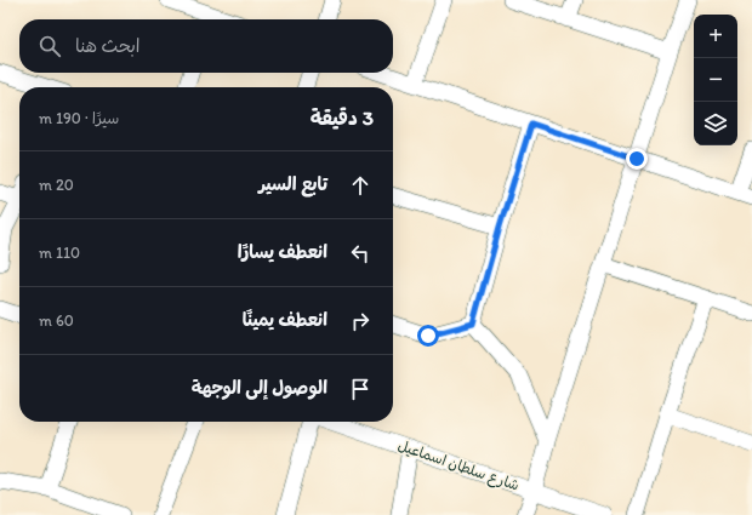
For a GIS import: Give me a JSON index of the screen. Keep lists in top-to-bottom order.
{
  "streets": {
    "street": ["شارع سلطان اسماعيل"]
  },
  "page": {
    "map_buttons": ["+", "−"],
    "search": "ابحث هنا",
    "heading": ["3 دقيقة", "سيرًا · 190 m"],
    "list": [
      ["تابع السير", "20 m"],
      ["انعطف يسارًا", "110 m"],
      ["انعطف يمينًا", "60 m"],
      "الوصول إلى الوجهة"
    ]
  }
}
